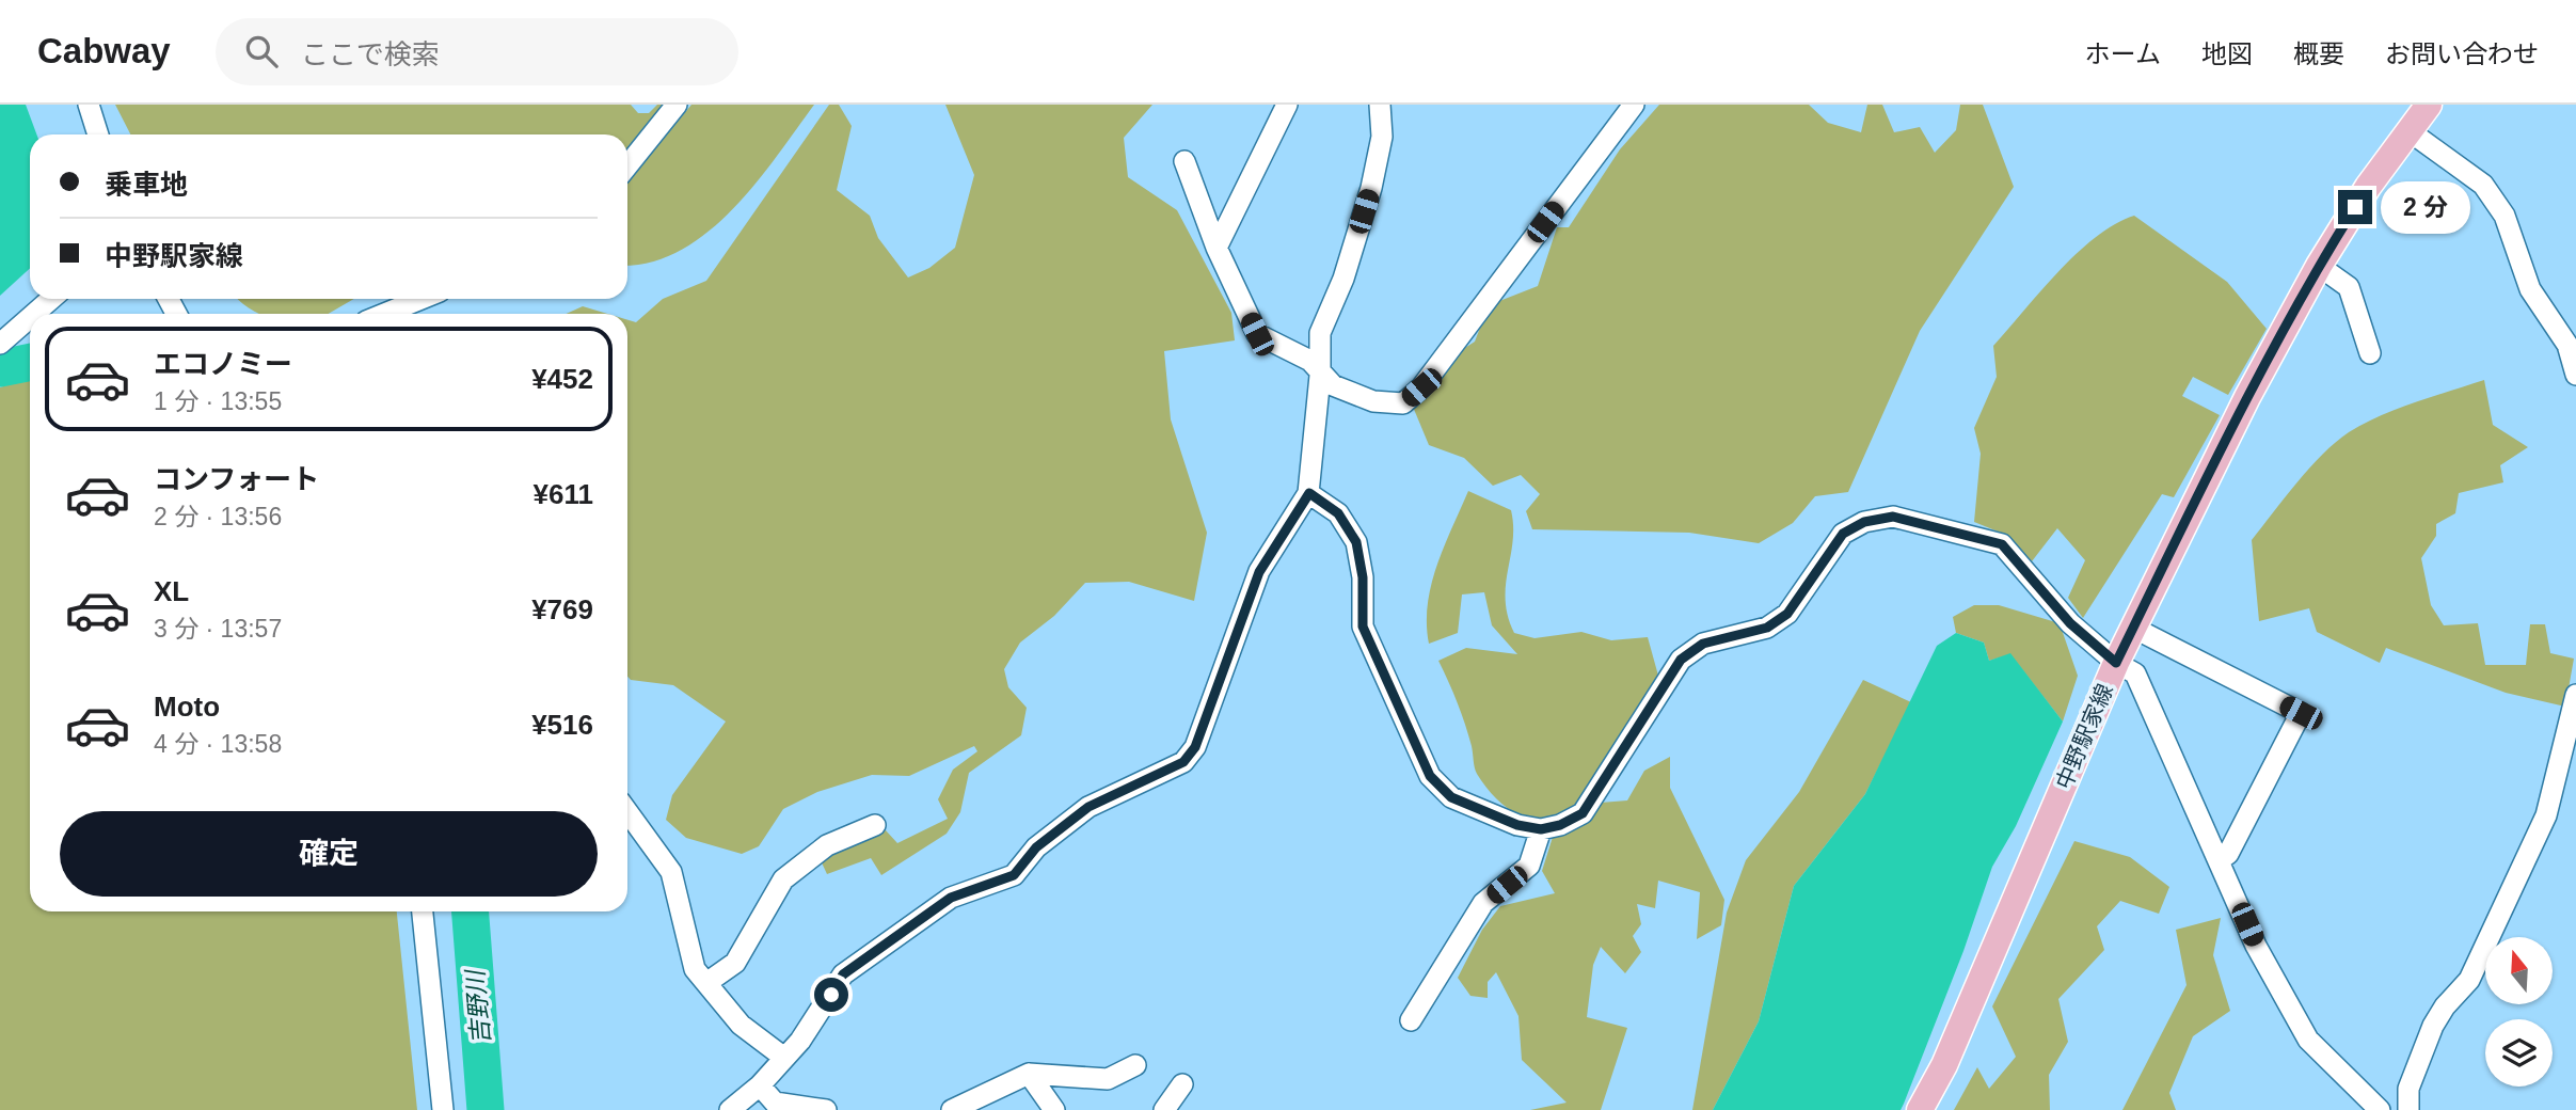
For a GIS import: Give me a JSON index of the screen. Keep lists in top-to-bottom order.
{
  "streets": {
    "main road": ["中野駅家線"]
  },
  "water": ["吉野川"],
  "north": "top",
  "page": {
    "header": "Cabway",
    "search": "ここで検索",
    "nav": [
      "ホーム",
      "地図",
      "概要",
      "お問い合わせ"
    ],
    "banner": ["乗車地", "中野駅家線"],
    "bubble": "2 分",
    "list": [
      {
        "name": "エコノミー",
        "note": "1 分 · 13:55",
        "value": "¥452"
      },
      {
        "name": "コンフォート",
        "note": "2 分 · 13:56",
        "value": "¥611"
      },
      {
        "name": "XL",
        "note": "3 分 · 13:57",
        "value": "¥769"
      },
      {
        "name": "Moto",
        "note": "4 分 · 13:58",
        "value": "¥516"
      }
    ],
    "buttons": "確定"
  }
}
